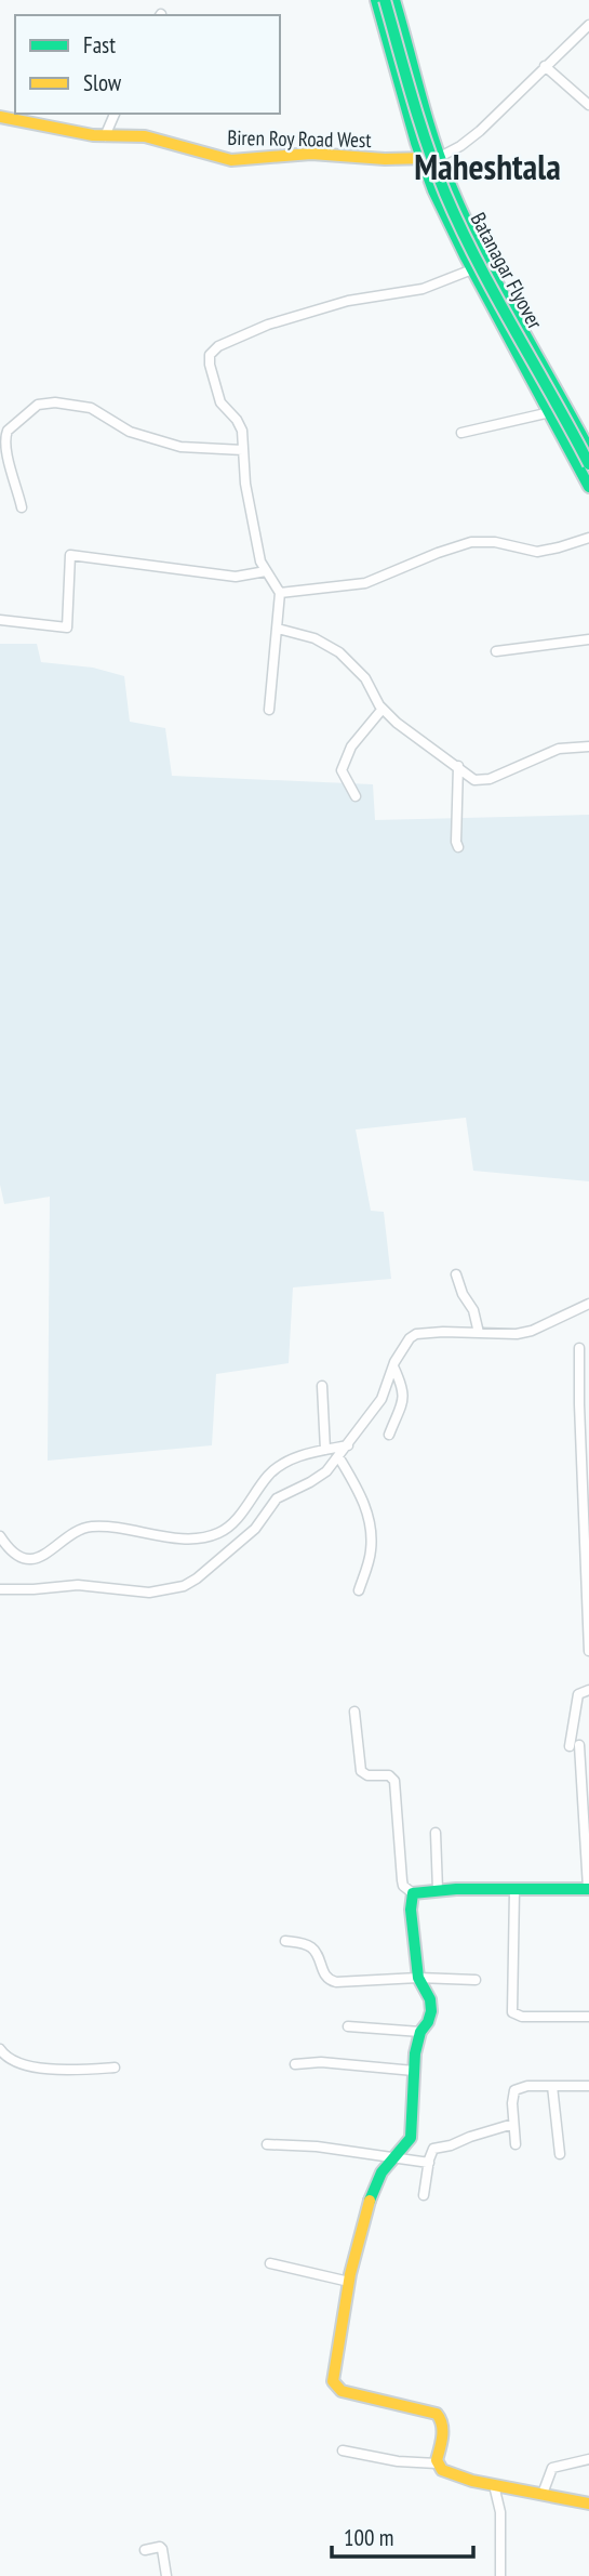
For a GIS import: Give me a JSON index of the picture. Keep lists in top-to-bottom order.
{
  "streets": {
    "street": ["Biren Roy Road West", "Batanagar Flyover"]
  },
  "districts": ["Maheshtala"],
  "legend": ["Fast", "Slow"],
  "scale_bar": "100 m"
}
